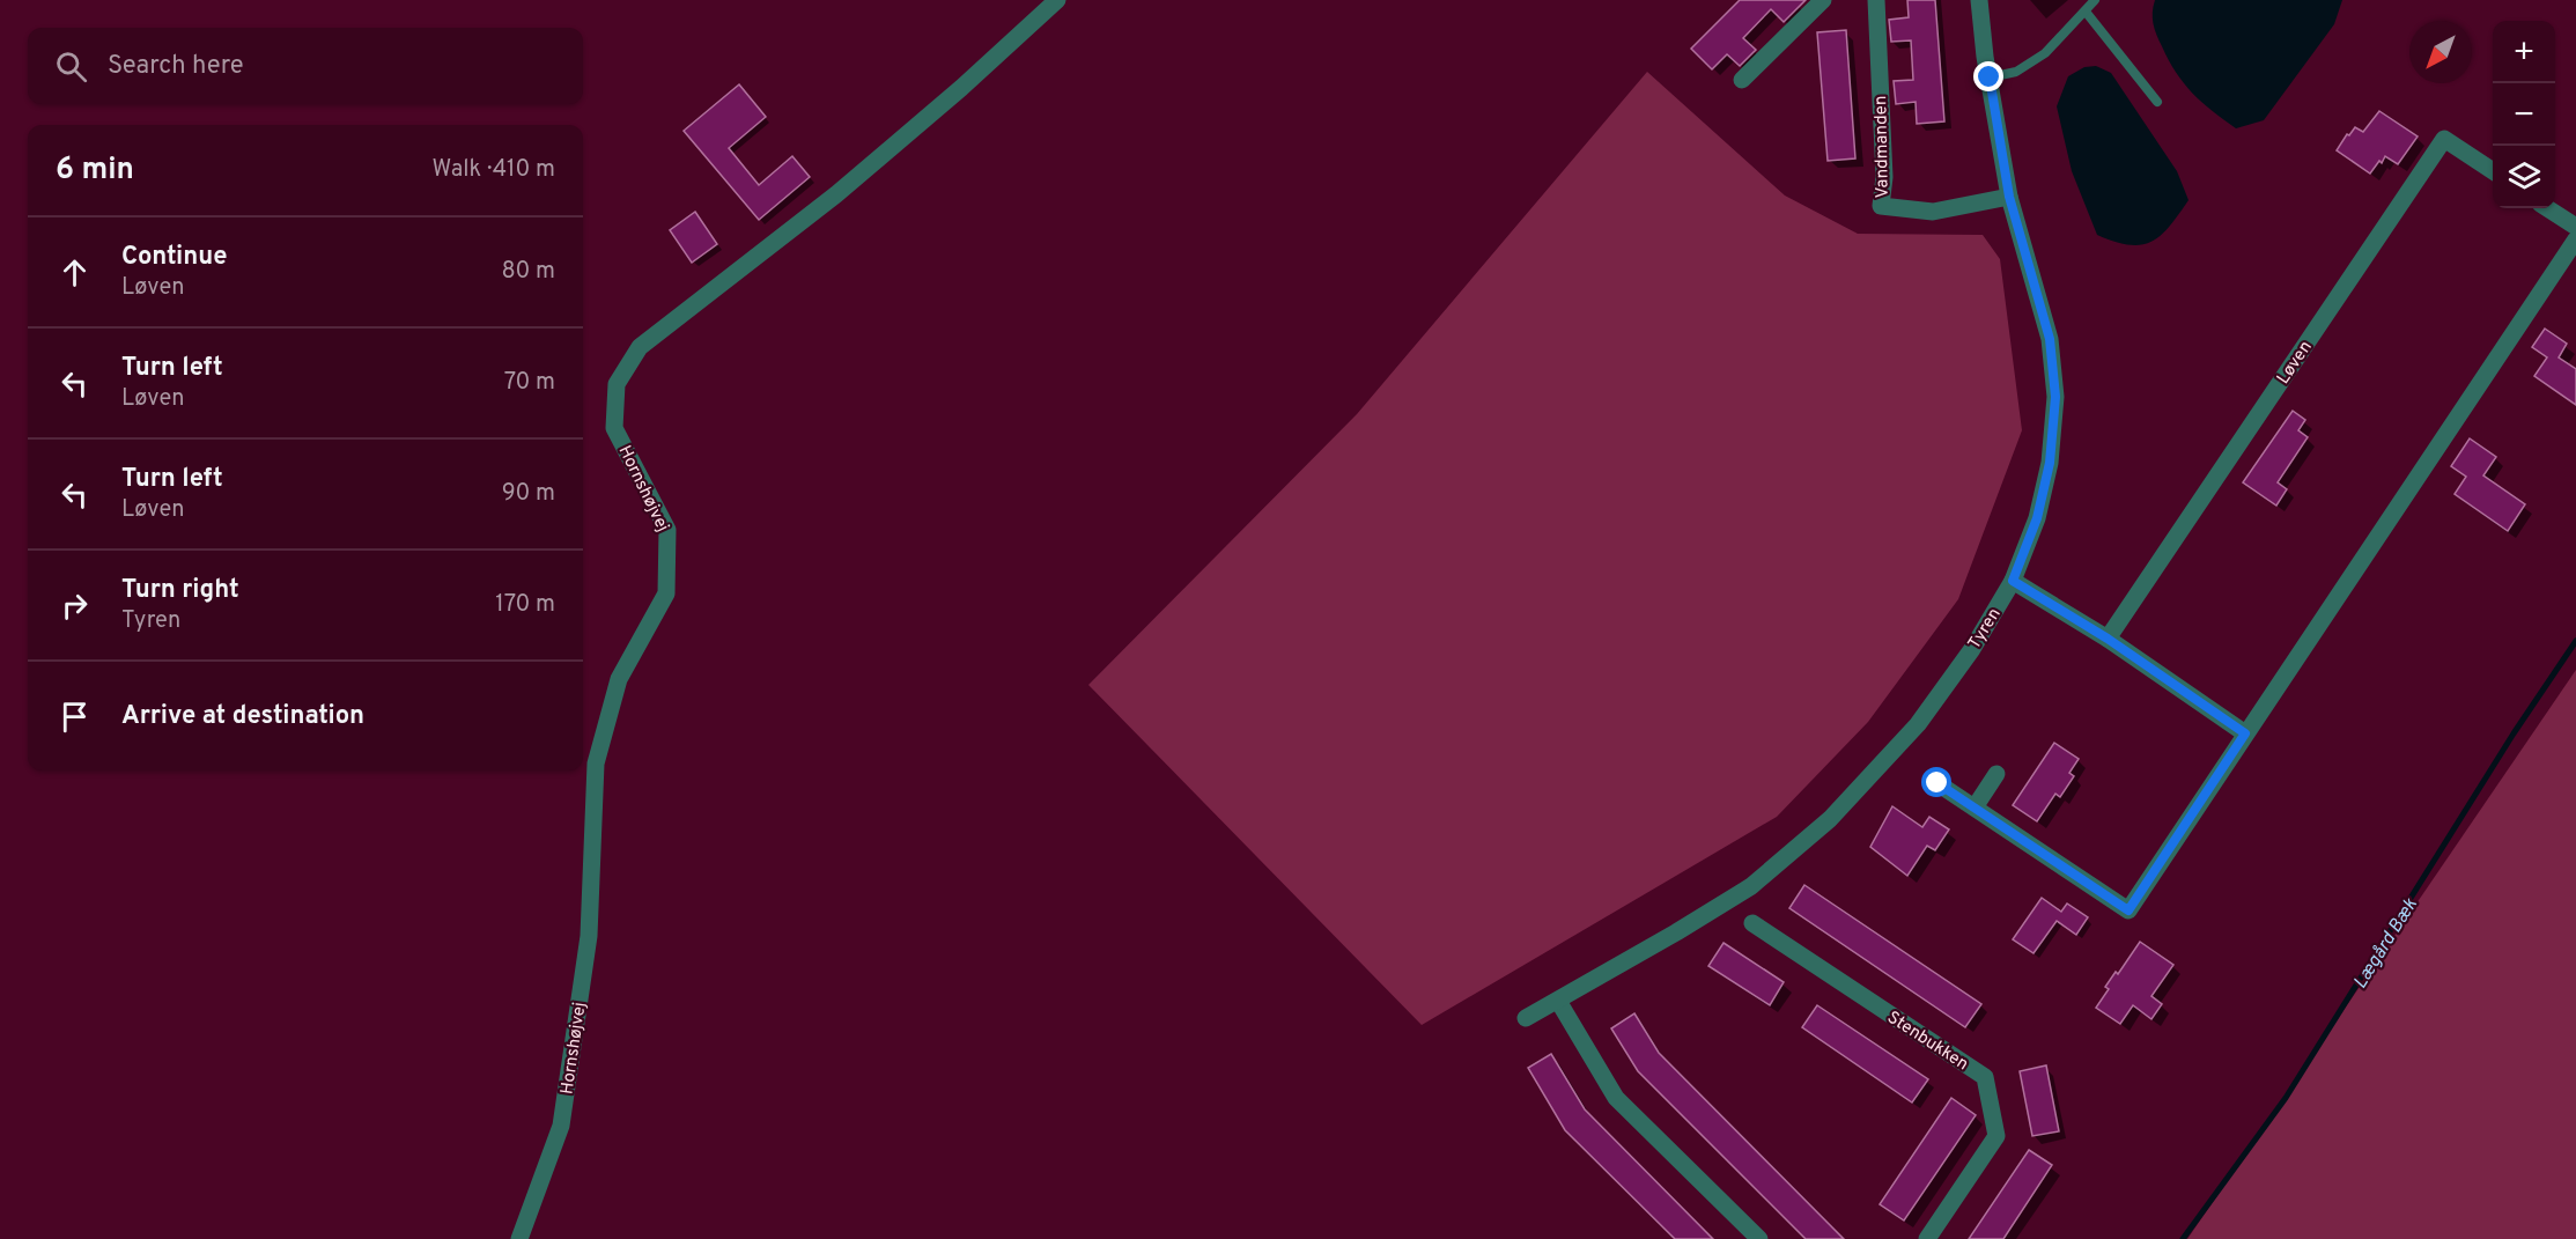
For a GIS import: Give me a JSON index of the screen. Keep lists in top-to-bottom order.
{
  "streets": {
    "street": [
      "Vandmanden",
      "Løven",
      "Hornshøjvej",
      "Tyren",
      "Stenbukken"
    ]
  },
  "crossings": [
    ["Vandmanden", "Tyren"]
  ],
  "water": ["Lægård Bæk"],
  "north": "bottom left",
  "page": {
    "map_buttons": ["+", "−"],
    "search": "Search here",
    "heading": ["6 min", "Walk · 410 m"],
    "list": [
      ["Continue", "Løven", "80 m"],
      ["Turn left", "Løven", "70 m"],
      ["Turn left", "Løven", "90 m"],
      ["Turn right", "Tyren", "170 m"],
      "Arrive at destination"
    ]
  }
}
